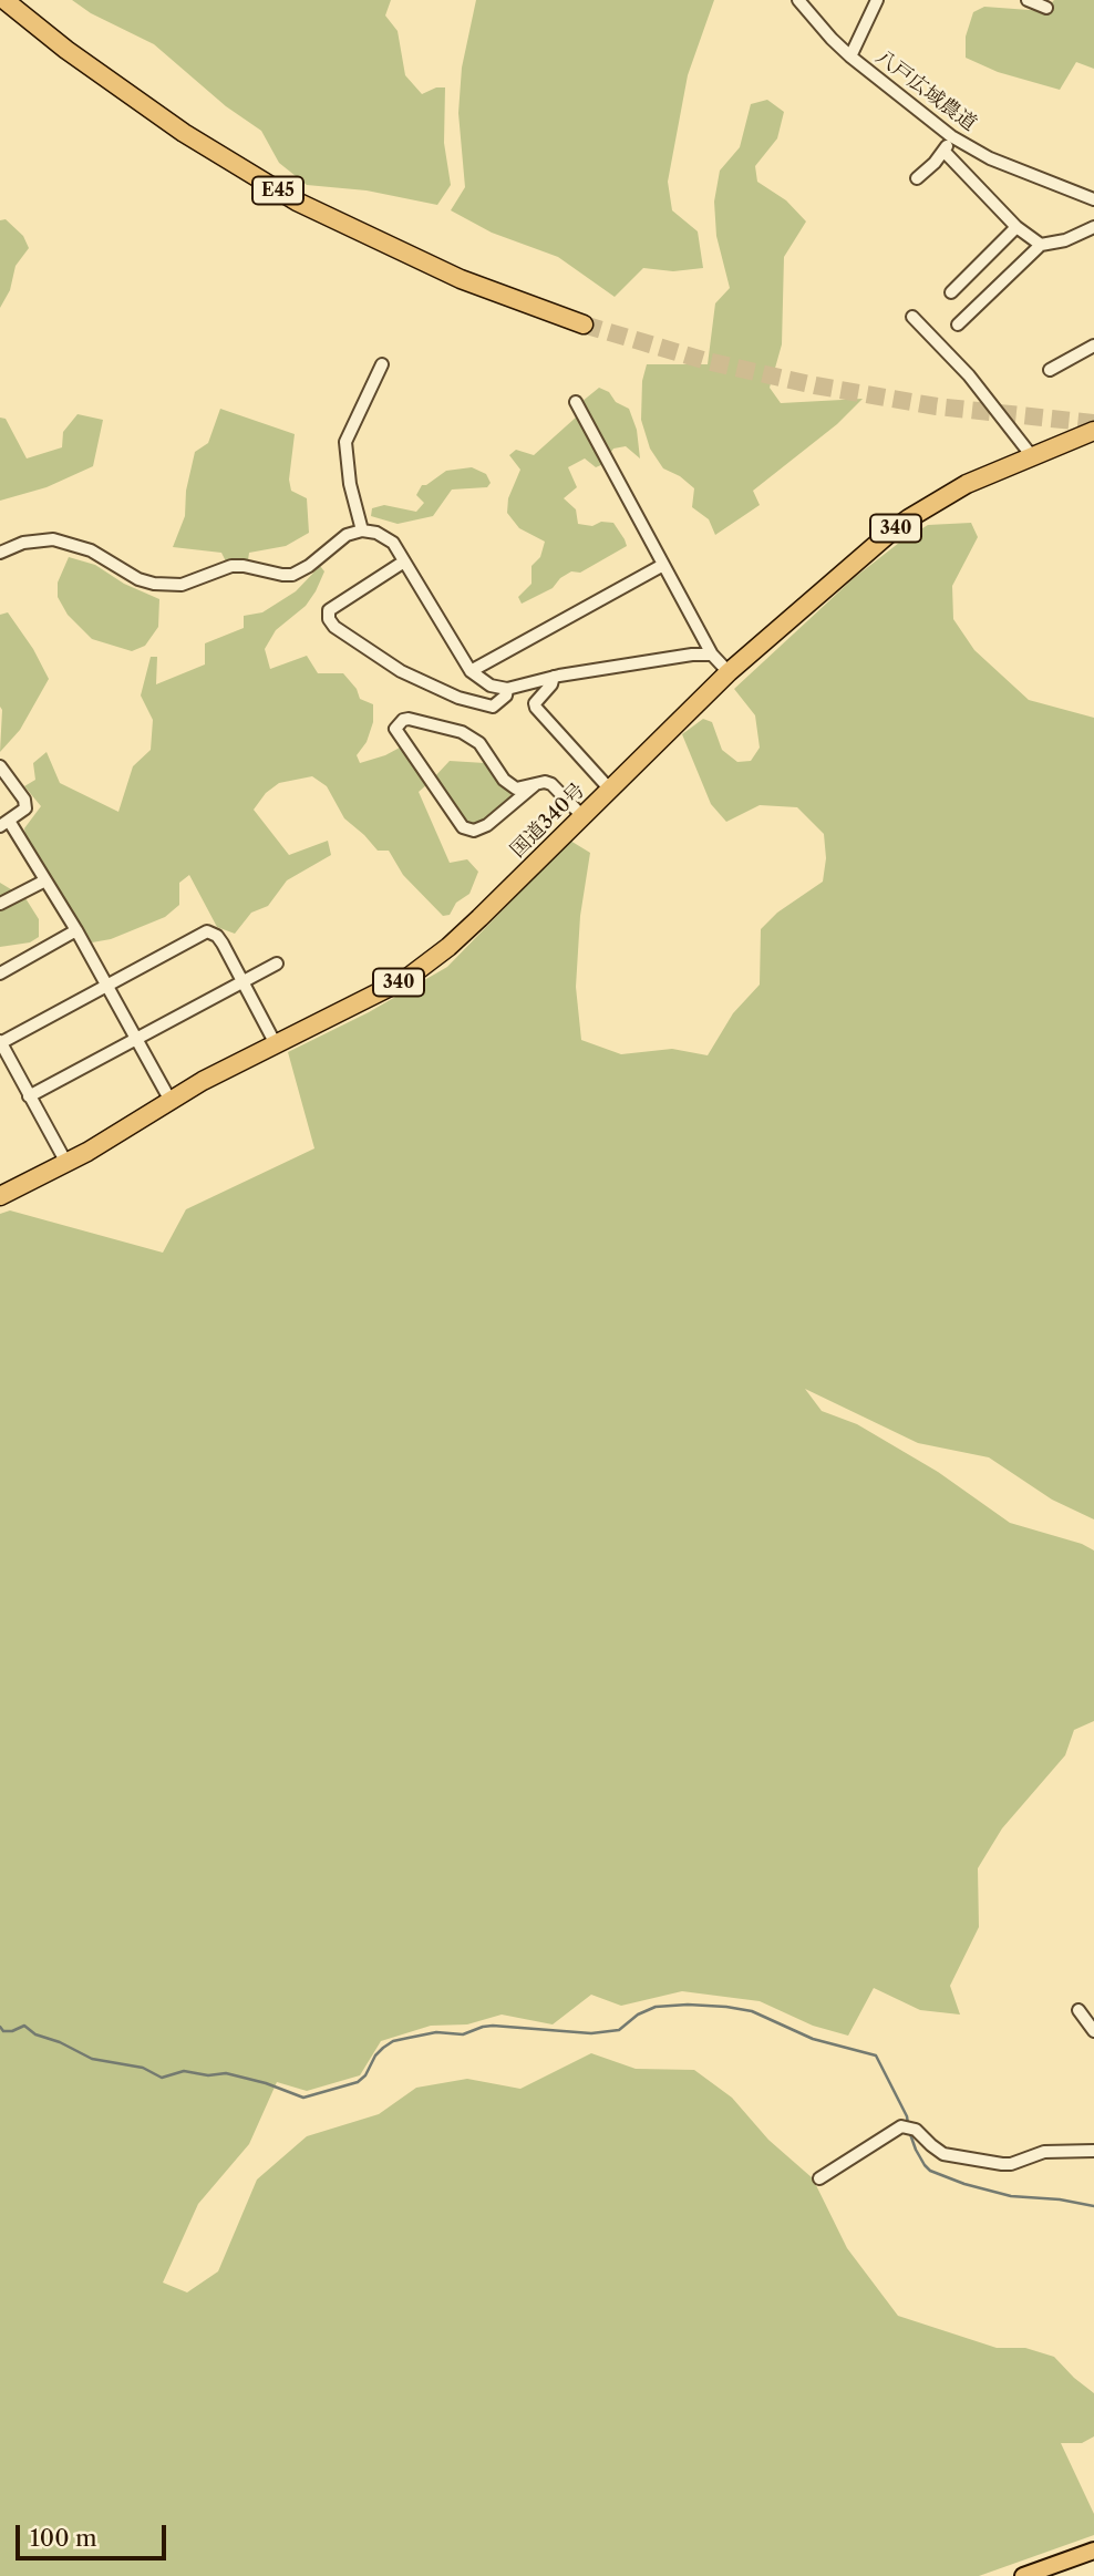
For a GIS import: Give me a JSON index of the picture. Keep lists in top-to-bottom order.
{
  "streets": {
    "highway": ["E45", "340", "国道340号"],
    "street": ["八戸広域農道"]
  },
  "scale_bar": "100 m"
}
